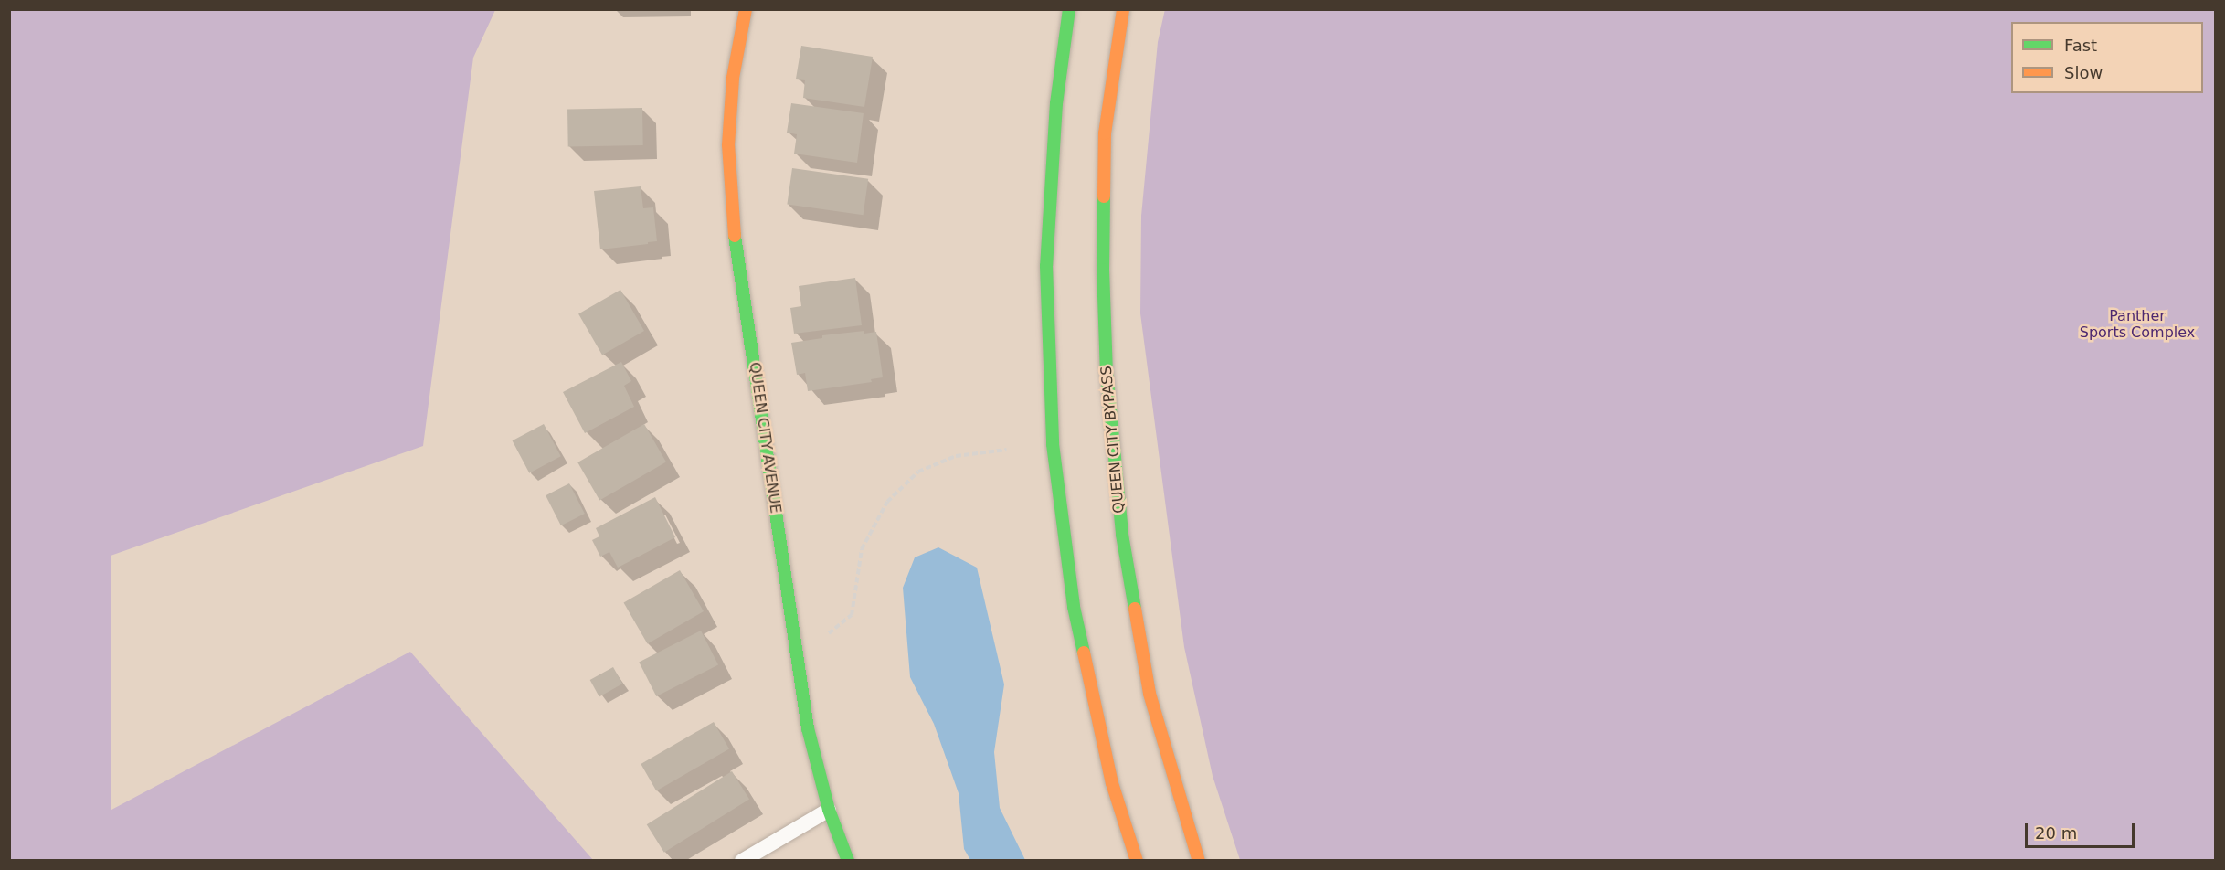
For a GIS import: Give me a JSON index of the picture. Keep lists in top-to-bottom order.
{
  "streets": {
    "main road": ["QUEEN CITY AVENUE", "QUEEN CITY BYPASS"]
  },
  "parks": ["Panther Sports Complex"],
  "legend": ["Fast", "Slow"],
  "scale_bar": "20 m"
}
